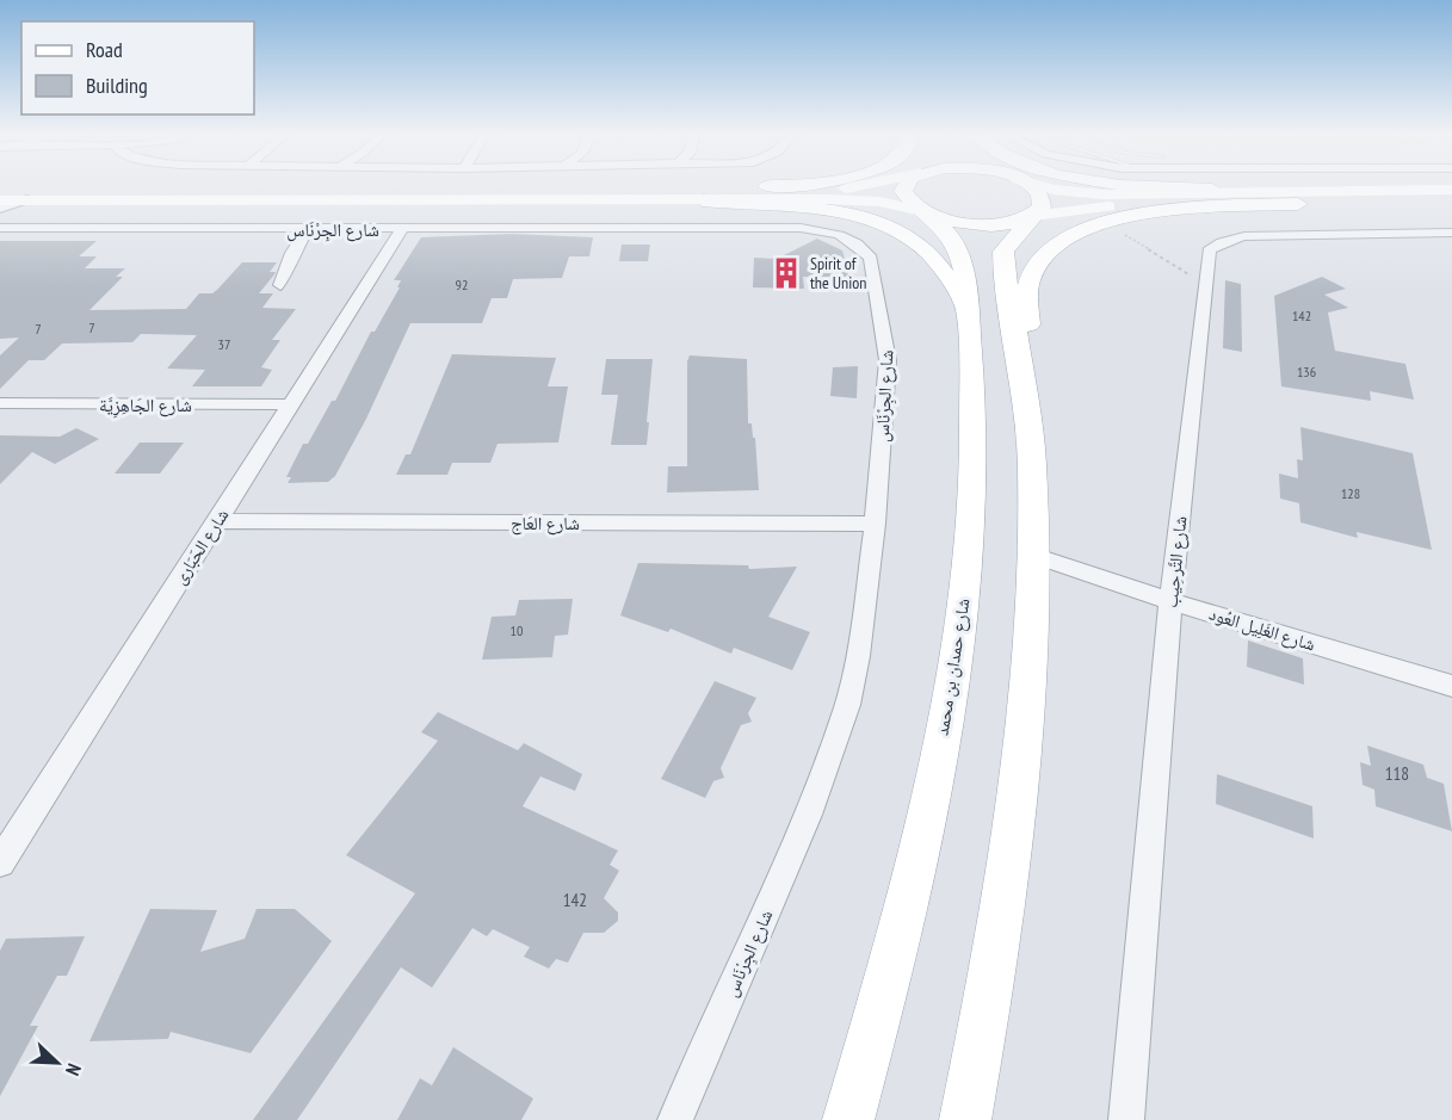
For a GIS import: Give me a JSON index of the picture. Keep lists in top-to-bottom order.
{
  "streets": {
    "main road": ["شارع حمدان بن محمد"],
    "street": [
      "شارع الجِرْنَاس",
      "شارع الجَاهِزِيَّة",
      "شارع العَاج",
      "شارع الحَبَارى",
      "شارع التَّرحِيب",
      "شارع الغَلِيل العُود"
    ]
  },
  "crossings": [
    ["شارع الجِرْنَاس", "شارع العَاج"],
    ["شارع الجِرْنَاس", "شارع الحَبَارى"],
    ["شارع الجَاهِزِيَّة", "شارع الحَبَارى"],
    ["شارع العَاج", "شارع الحَبَارى"],
    ["شارع التَّرحِيب", "شارع الغَلِيل العُود"]
  ],
  "places": {
    "building": ["Spirit of the Union"]
  },
  "house_numbers": [
    "92",
    "142",
    "7",
    "7",
    "37",
    "136",
    "128",
    "10",
    "118",
    "142"
  ],
  "legend": ["Road", "Building"],
  "north": "bottom right"
}
